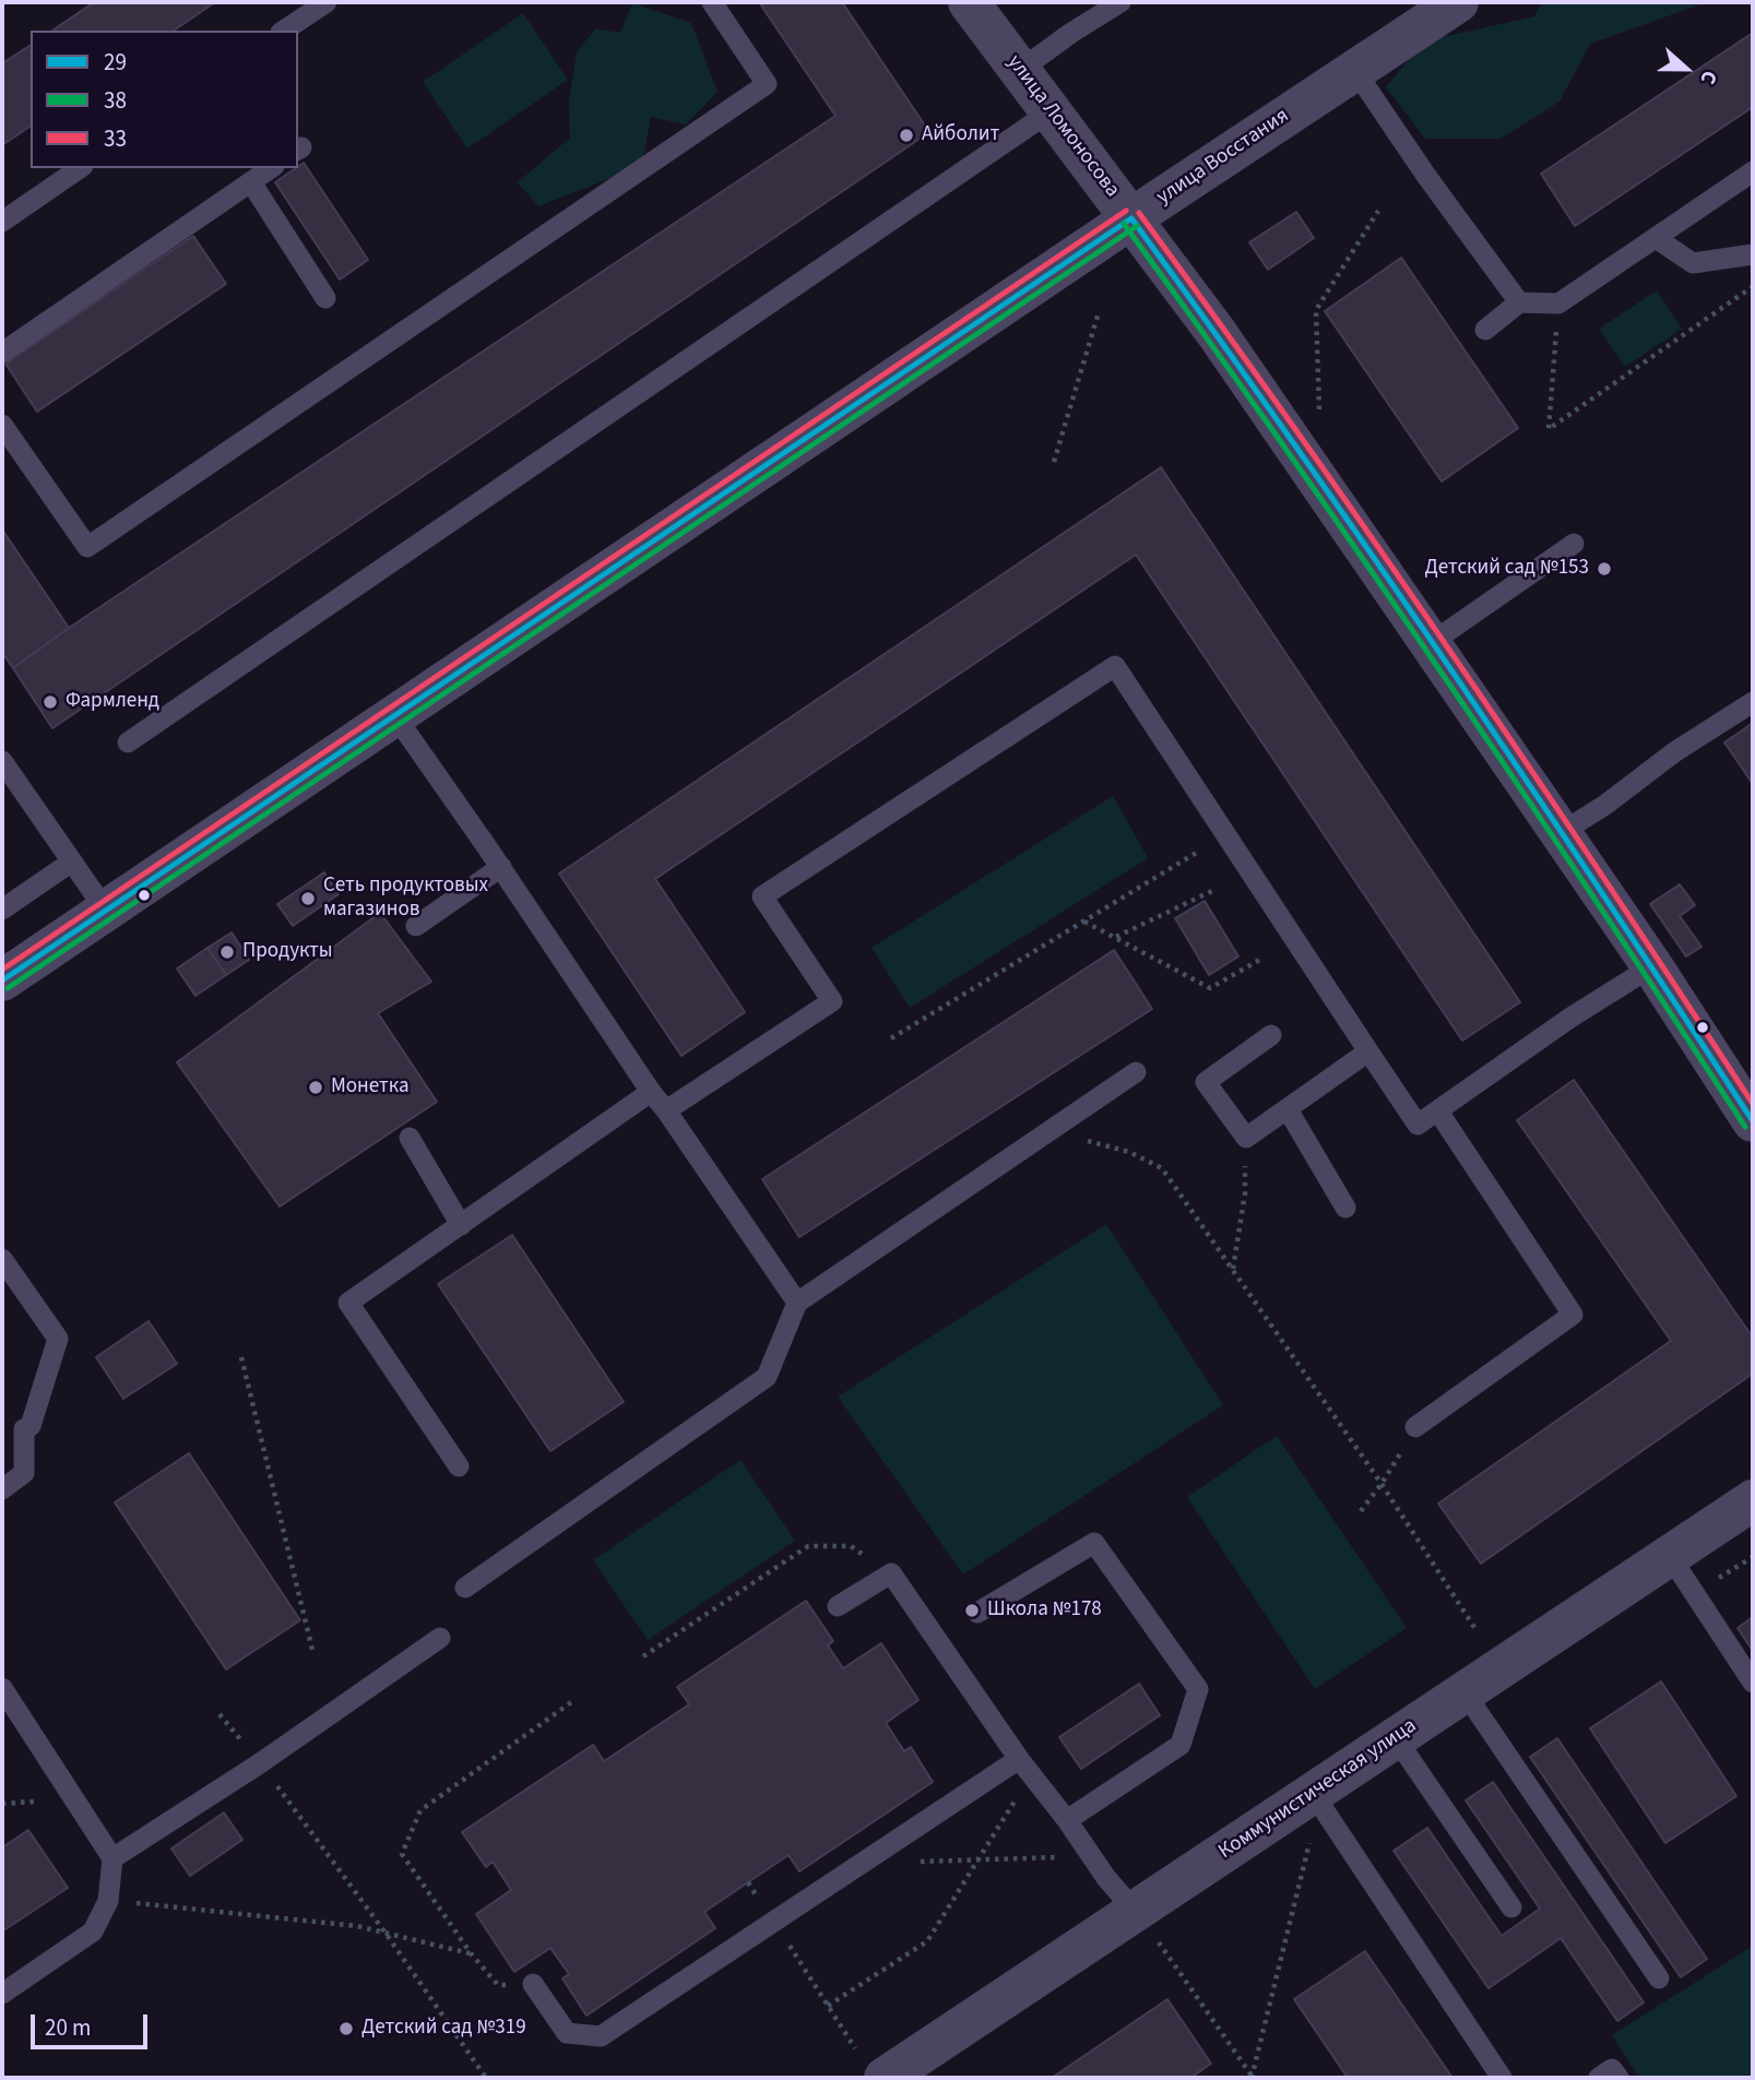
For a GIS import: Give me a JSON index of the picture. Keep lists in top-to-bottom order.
{
  "streets": {
    "street": ["улица Ломоносова", "улица Восстания", "Коммунистическая улица"]
  },
  "crossings": [
    ["улица Ломоносова", "улица Восстания"]
  ],
  "places": [
    "Айболит",
    "Детский сад №153",
    "Фармленд",
    "Сеть продуктовых магазинов",
    "Продукты",
    "Монетка",
    "Школа №178",
    "Детский сад №319"
  ],
  "lines": ["transit line 33", "transit line 29", "transit line 38"],
  "legend": ["29", "38", "33"],
  "scale_bar": "20 m",
  "north": "right"
}
